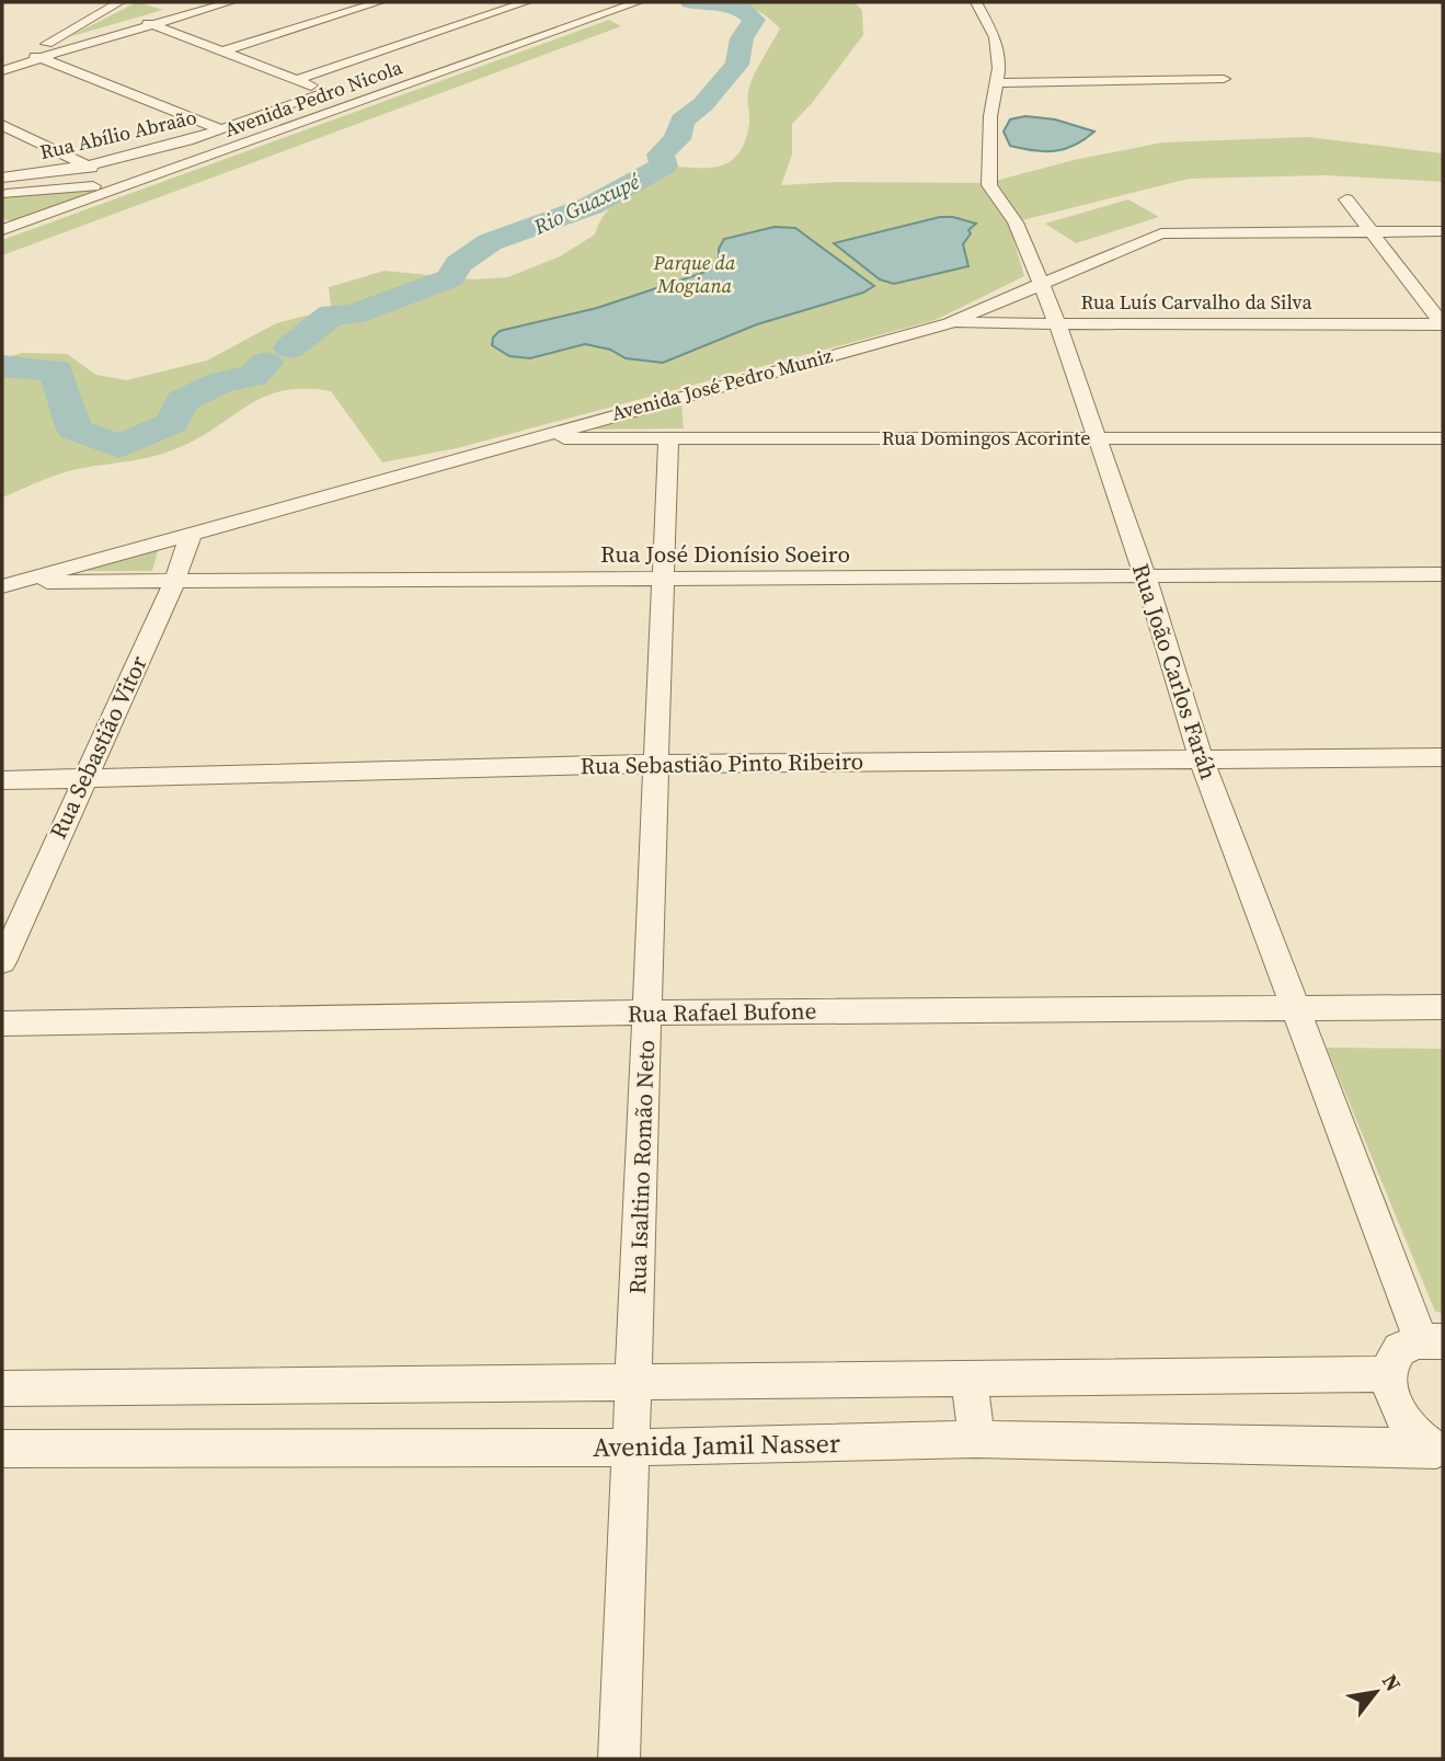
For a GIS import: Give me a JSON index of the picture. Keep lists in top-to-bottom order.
{
  "streets": {
    "street": [
      "Avenida Pedro Nicola",
      "Rua Abílio Abraão",
      "Rua Luís Carvalho da Silva",
      "Avenida José Pedro Muniz",
      "Rua Domingos Acorinte",
      "Rua José Dionísio Soeiro",
      "Rua João Carlos Faráh",
      "Rua Sebastião Vitor",
      "Rua Sebastião Pinto Ribeiro",
      "Rua Rafael Bufone",
      "Rua Isaltino Romão Neto",
      "Avenida Jamil Nasser"
    ]
  },
  "crossings": [
    ["Rua Luís Carvalho da Silva", "Avenida José Pedro Muniz"],
    ["Rua Luís Carvalho da Silva", "Rua João Carlos Faráh"],
    ["Avenida José Pedro Muniz", "Rua Domingos Acorinte"],
    ["Avenida José Pedro Muniz", "Rua José Dionísio Soeiro"],
    ["Avenida José Pedro Muniz", "Rua João Carlos Faráh"],
    ["Avenida José Pedro Muniz", "Rua Sebastião Vitor"],
    ["Rua Domingos Acorinte", "Rua João Carlos Faráh"],
    ["Rua Domingos Acorinte", "Rua Isaltino Romão Neto"],
    ["Rua José Dionísio Soeiro", "Rua João Carlos Faráh"],
    ["Rua José Dionísio Soeiro", "Rua Sebastião Vitor"],
    ["Rua José Dionísio Soeiro", "Rua Isaltino Romão Neto"],
    ["Rua João Carlos Faráh", "Rua Sebastião Pinto Ribeiro"],
    ["Rua João Carlos Faráh", "Rua Rafael Bufone"],
    ["Rua Sebastião Vitor", "Rua Sebastião Pinto Ribeiro"],
    ["Rua Sebastião Pinto Ribeiro", "Rua Isaltino Romão Neto"],
    ["Rua Rafael Bufone", "Rua Isaltino Romão Neto"],
    ["Rua Isaltino Romão Neto", "Avenida Jamil Nasser"]
  ],
  "water": ["Rio Guaxupé"],
  "parks": ["Parque da Mogiana"],
  "north": "top right"
}
